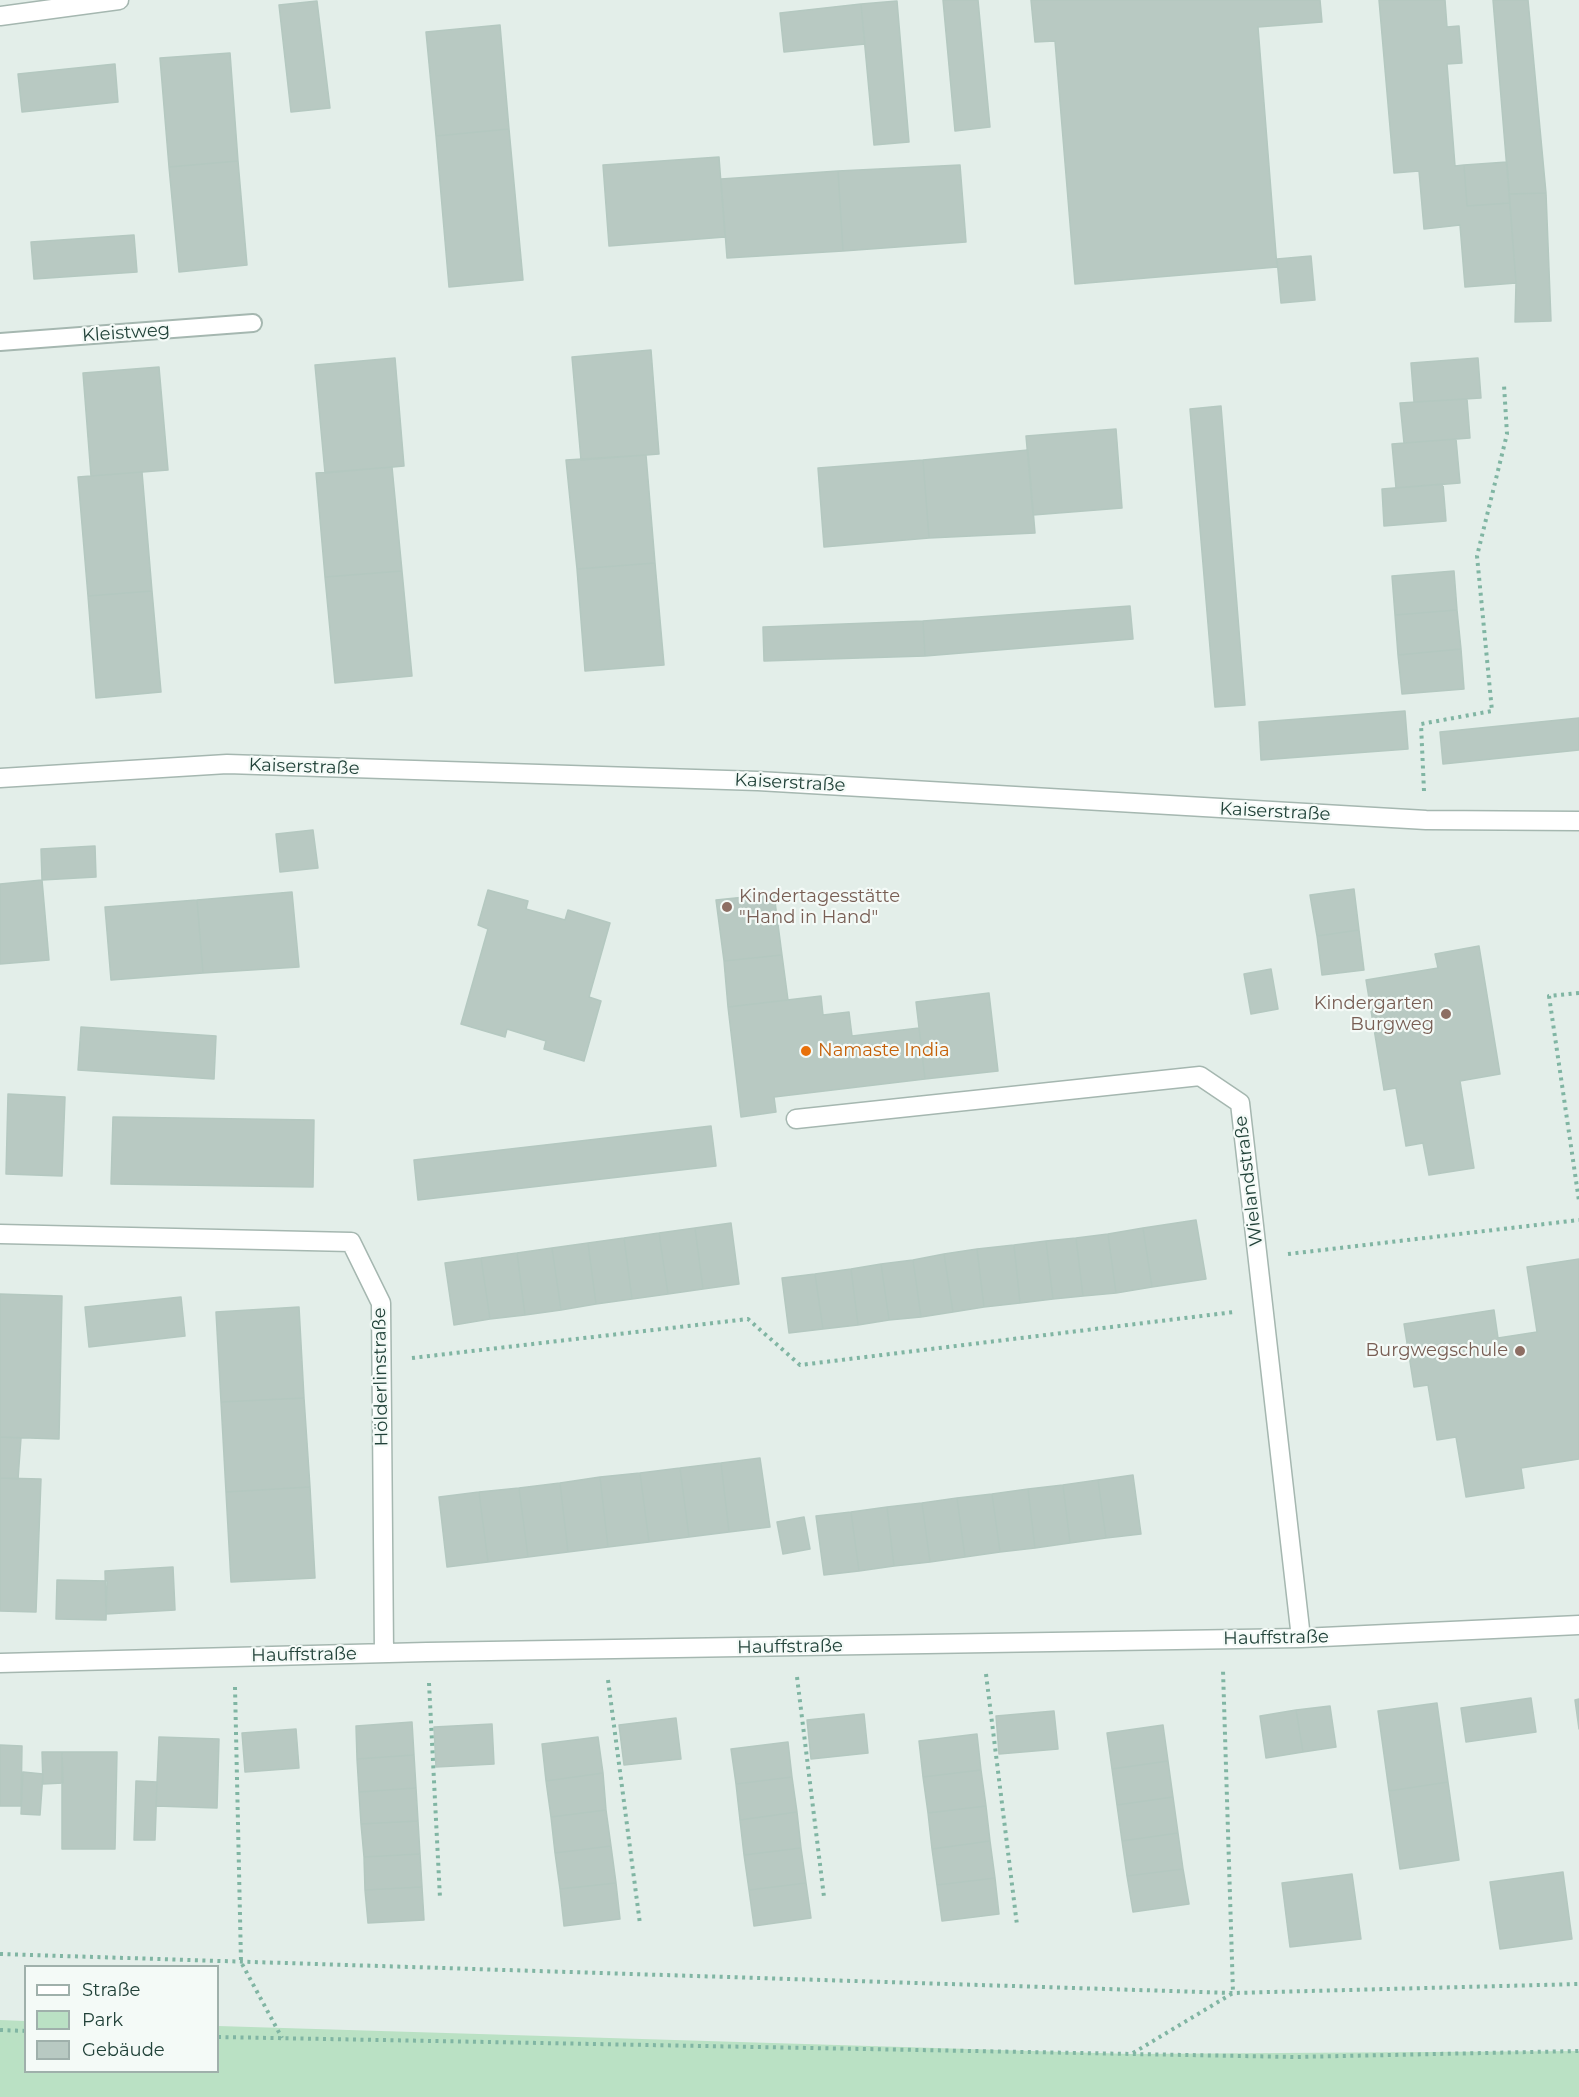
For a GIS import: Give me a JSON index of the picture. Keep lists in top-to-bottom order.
{
  "streets": {
    "street": [
      "Kaiserstraße",
      "Wielandstraße",
      "Hölderlinstraße",
      "Hauffstraße"
    ],
    "lane": ["Kleistweg"]
  },
  "crossings": [
    ["Wielandstraße", "Hauffstraße"],
    ["Hölderlinstraße", "Hauffstraße"]
  ],
  "places": [
    "Kindertagesstätte \"Hand in Hand\"",
    "Kindergarten Burgweg",
    "Namaste India",
    "Burgwegschule"
  ],
  "legend": ["Straße", "Park", "Gebäude"]
}
